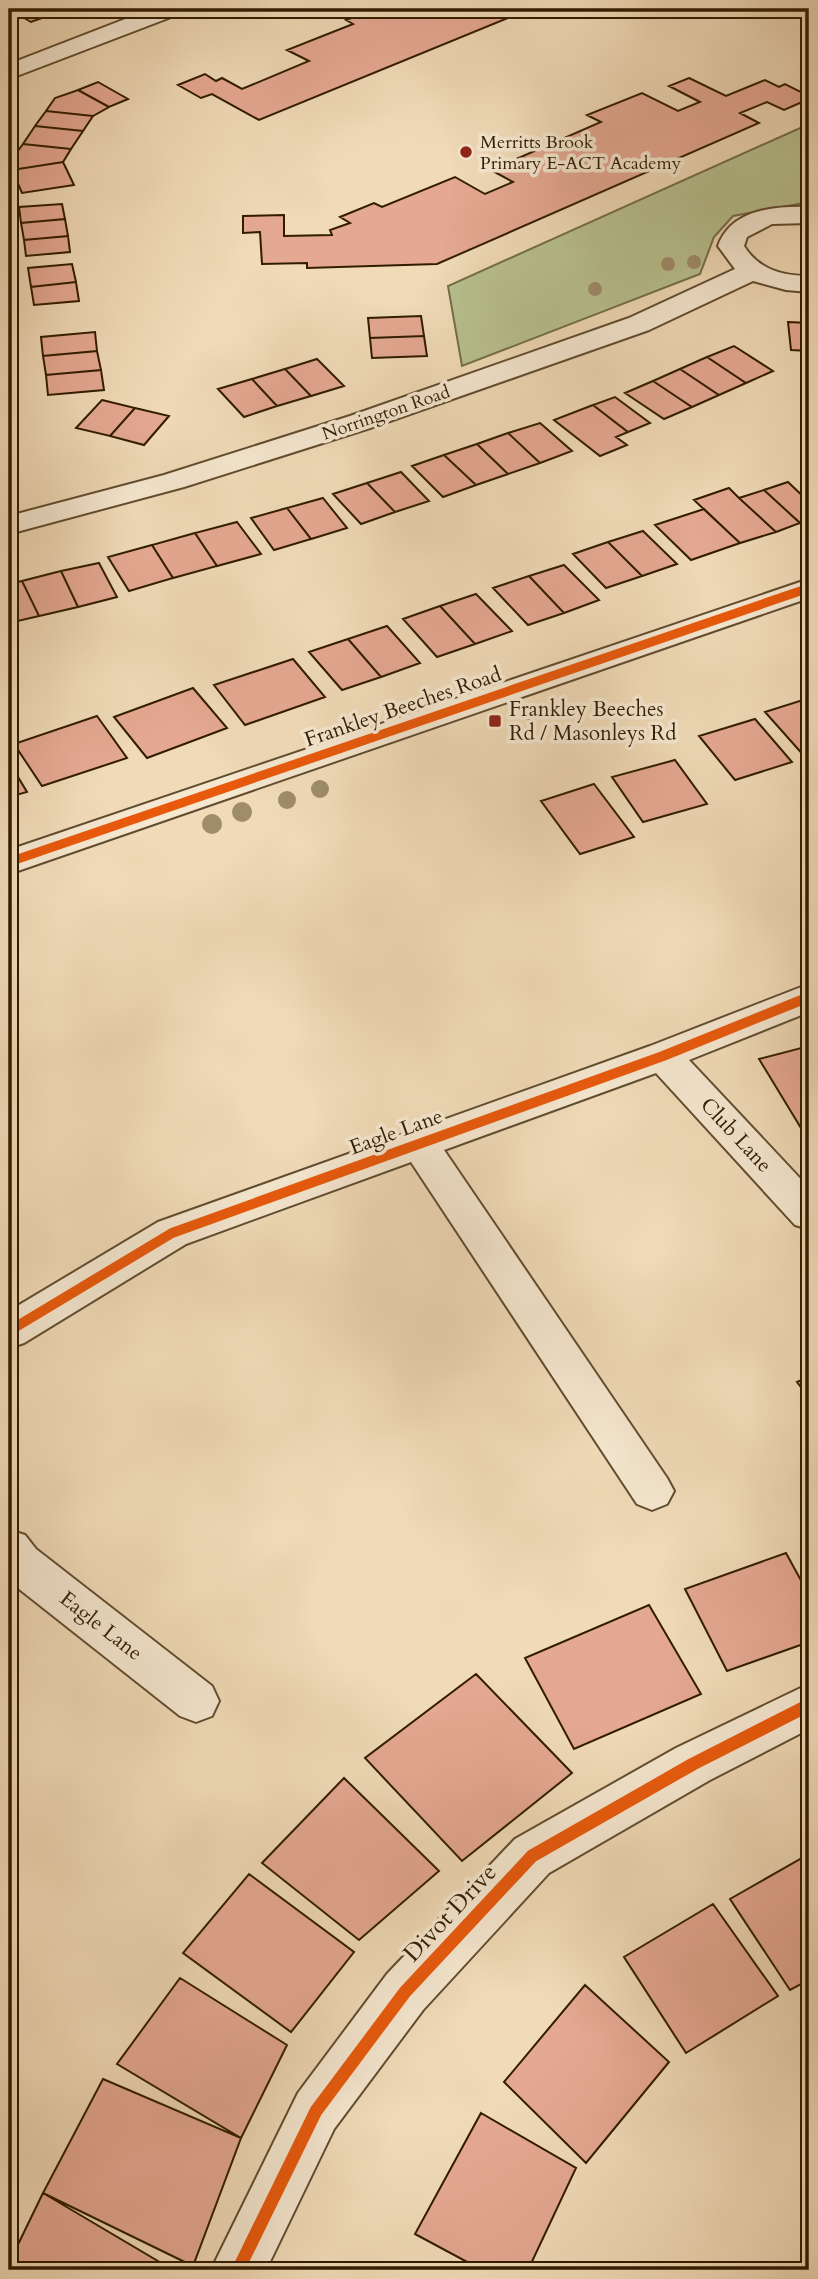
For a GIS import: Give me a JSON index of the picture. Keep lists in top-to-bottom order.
{
  "streets": {
    "street": [
      "Norrington Road",
      "Frankley Beeches Road",
      "Eagle Lane",
      "Club Lane",
      "Divot Drive"
    ]
  },
  "crossings": [
    ["Eagle Lane", "Club Lane"]
  ],
  "places": {
    "other": ["Merritts Brook Primary E-ACT Academy"],
    "transit": ["Frankley Beeches Rd / Masonleys Rd"]
  }
}
